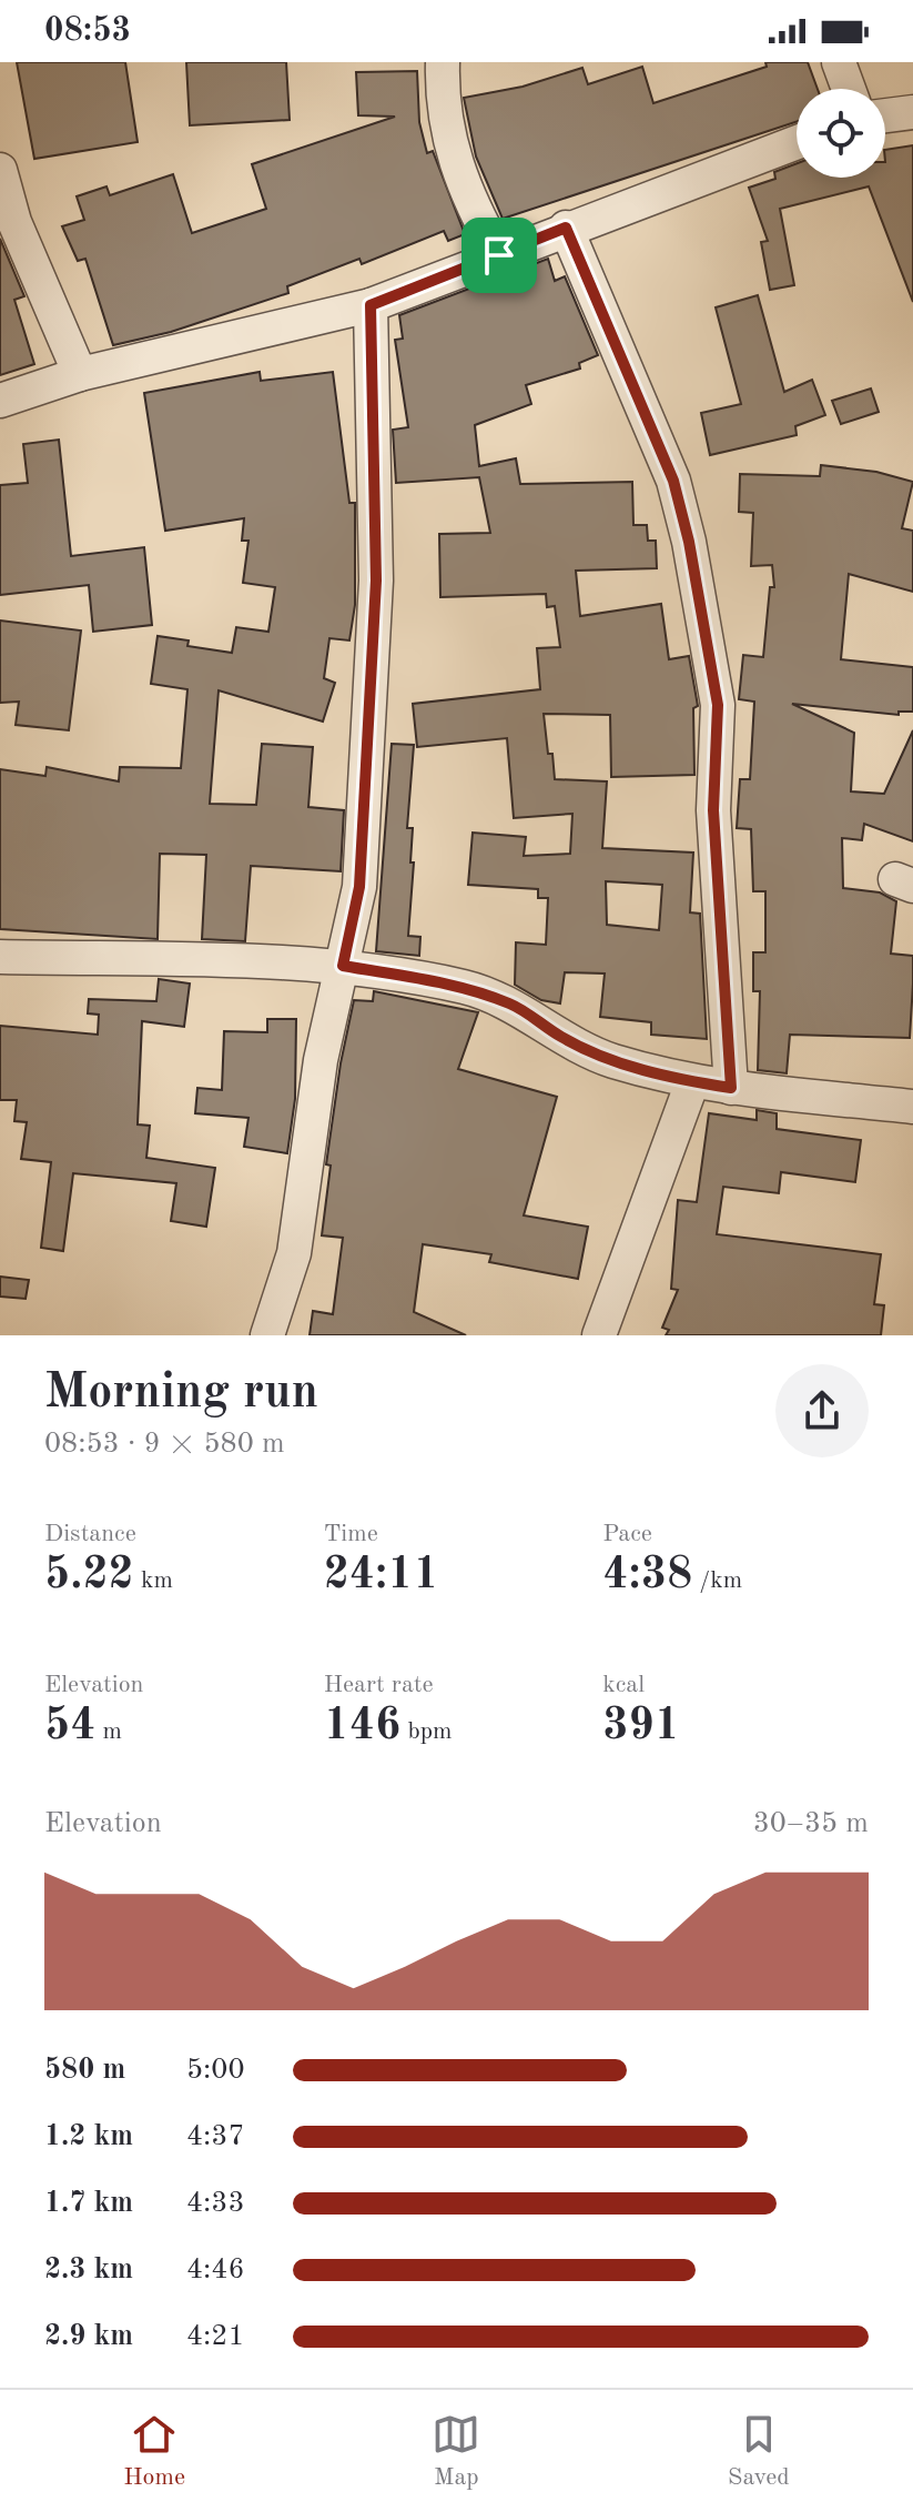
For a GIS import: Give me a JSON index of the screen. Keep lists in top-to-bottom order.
{
  "page": {
    "status": "08:53",
    "heading": ["Morning run", "08:53 · 9 × 580 m"],
    "stats": [
      ["Distance", "5.22 km"],
      ["Time", "24:11"],
      ["Pace", "4:38 /km"],
      ["Elevation", "54 m"],
      ["Heart rate", "146 bpm"],
      ["kcal", "391"]
    ],
    "chart": ["Elevation", "30–35 m"],
    "list": [
      {
        "name": "580 m",
        "note": "5:00"
      },
      {
        "name": "1.2 km",
        "note": "4:37"
      },
      {
        "name": "1.7 km",
        "note": "4:33"
      },
      {
        "name": "2.3 km",
        "note": "4:46"
      },
      {
        "name": "2.9 km",
        "note": "4:21"
      }
    ],
    "tabs": ["Home", "Map", "Saved"]
  }
}
